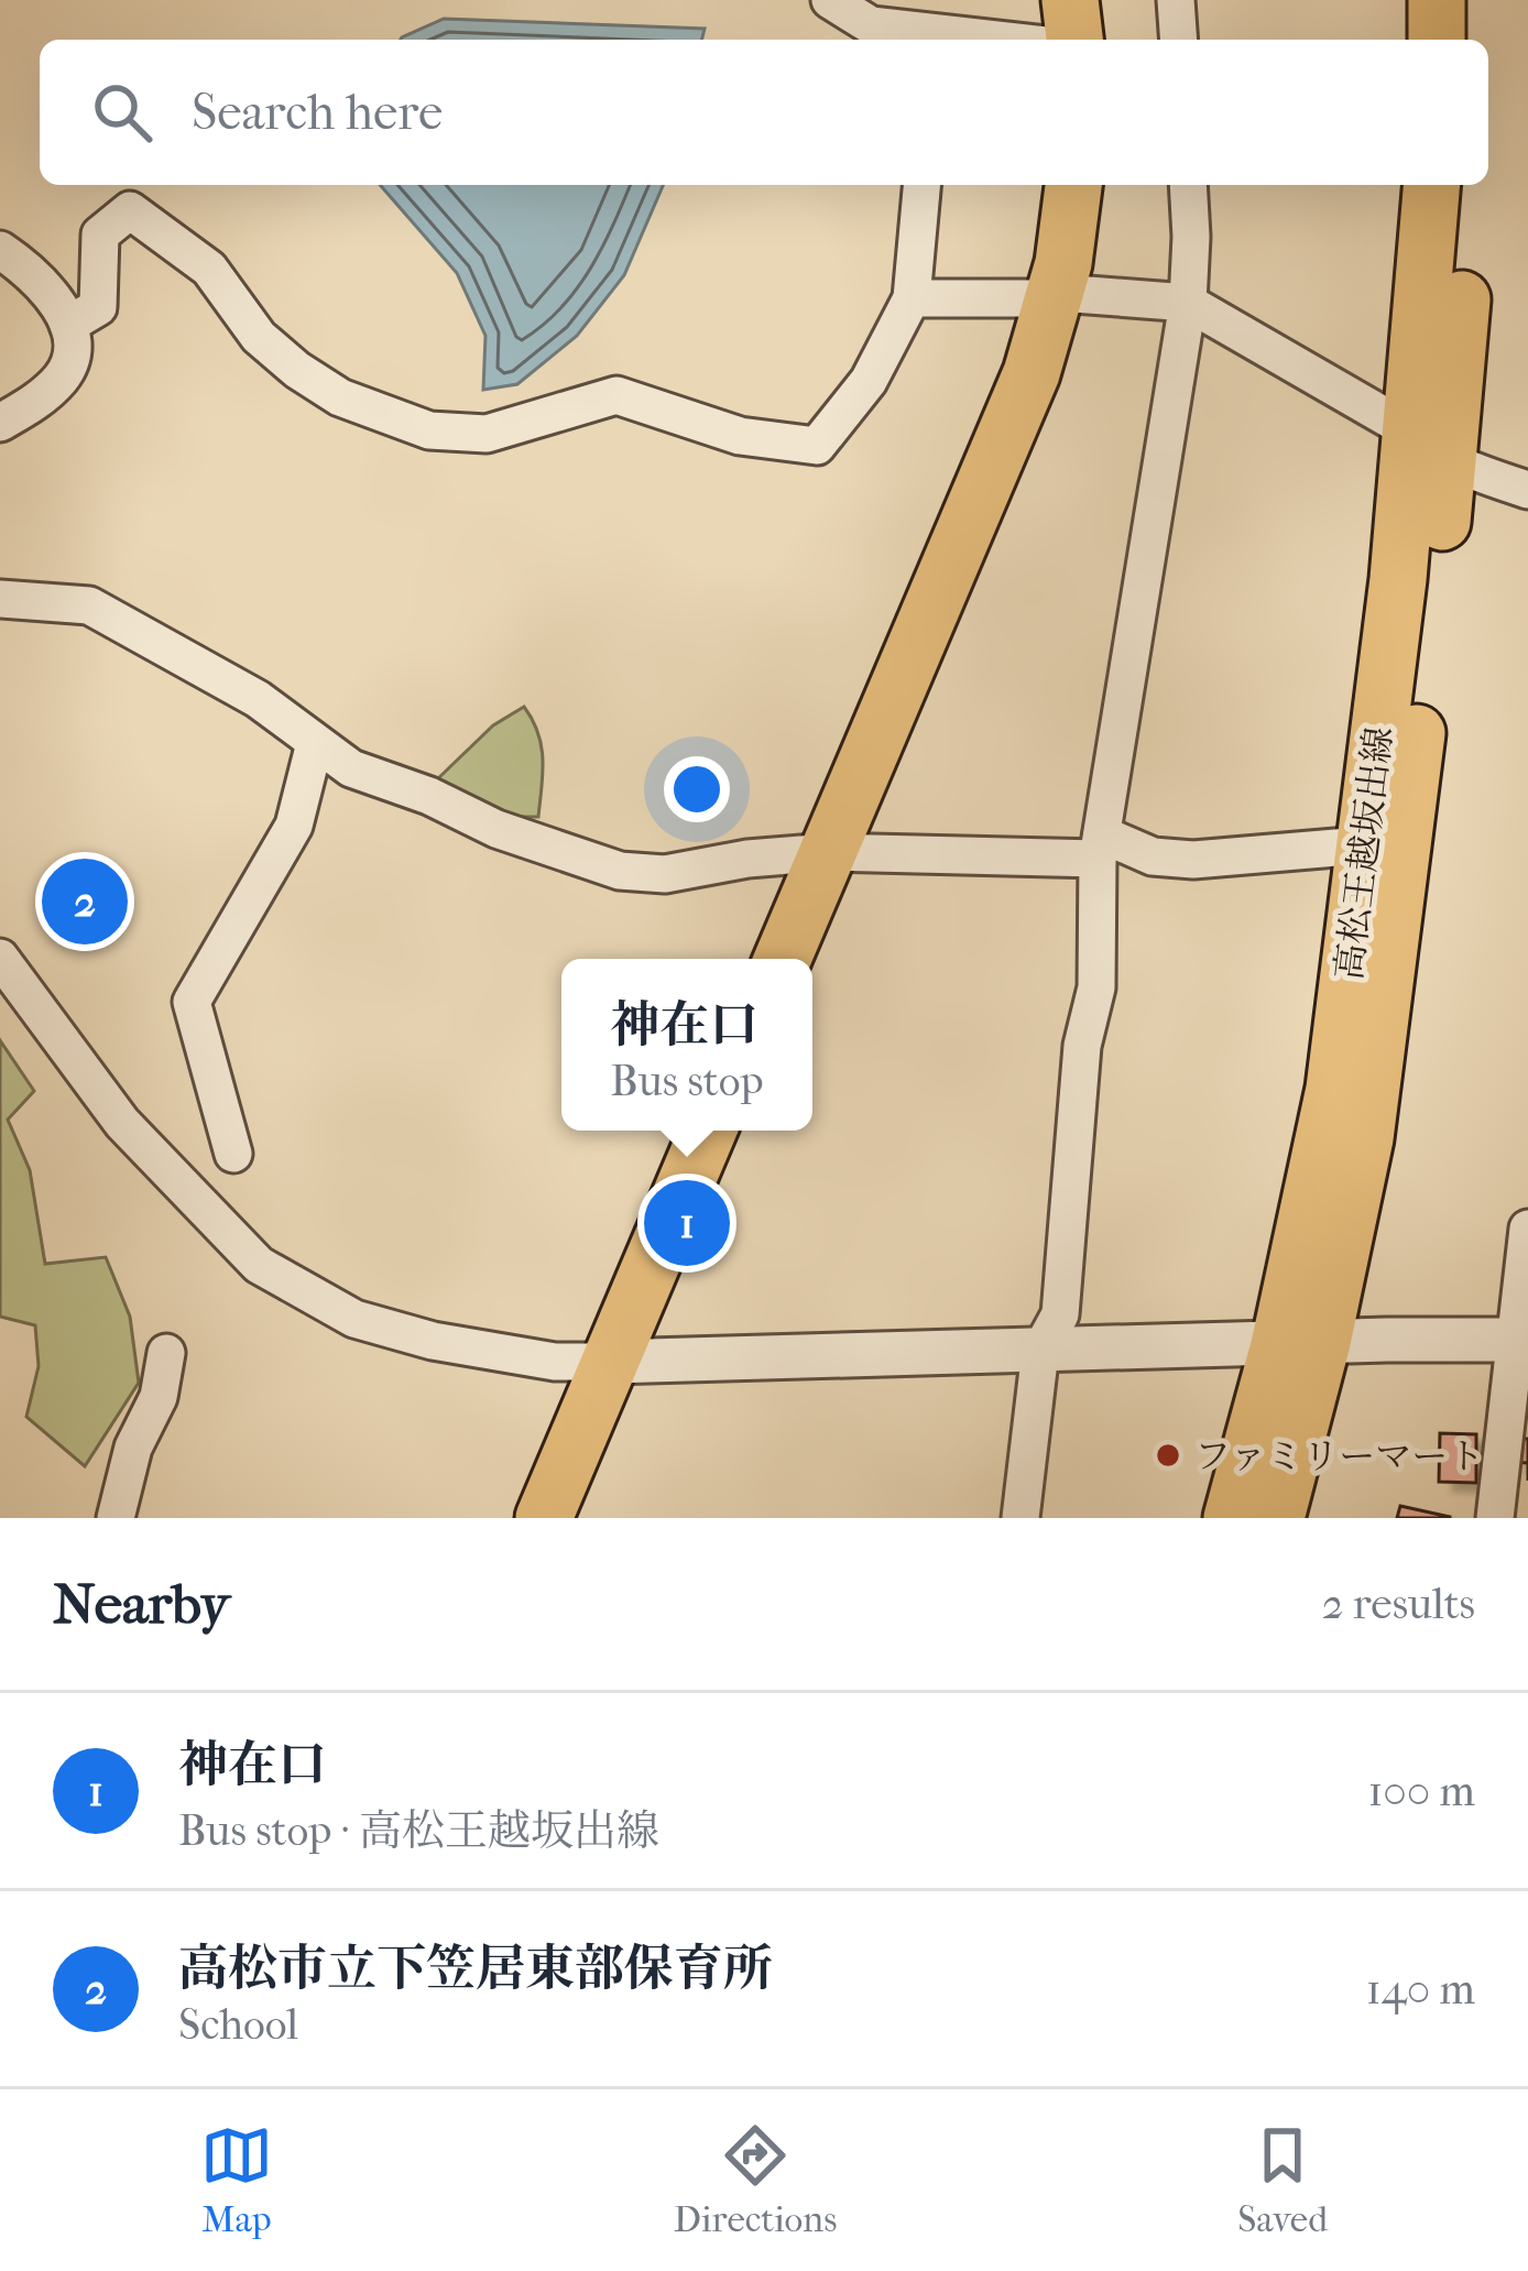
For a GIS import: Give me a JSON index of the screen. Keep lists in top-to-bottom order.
{
  "streets": {
    "main road": ["高松王越坂出線"]
  },
  "places": ["ファミリーマート"],
  "page": {
    "search": "Search here",
    "pins": ["2", "1"],
    "popup": ["神在口", "Bus stop"],
    "heading": ["Nearby", "2 results"],
    "list": [
      {
        "mark": "1",
        "name": "神在口",
        "note": "Bus stop · 高松王越坂出線",
        "value": "100 m"
      },
      {
        "mark": "2",
        "name": "高松市立下笠居東部保育所",
        "note": "School",
        "value": "140 m"
      }
    ],
    "nav": ["Map", "Directions", "Saved"]
  }
}
